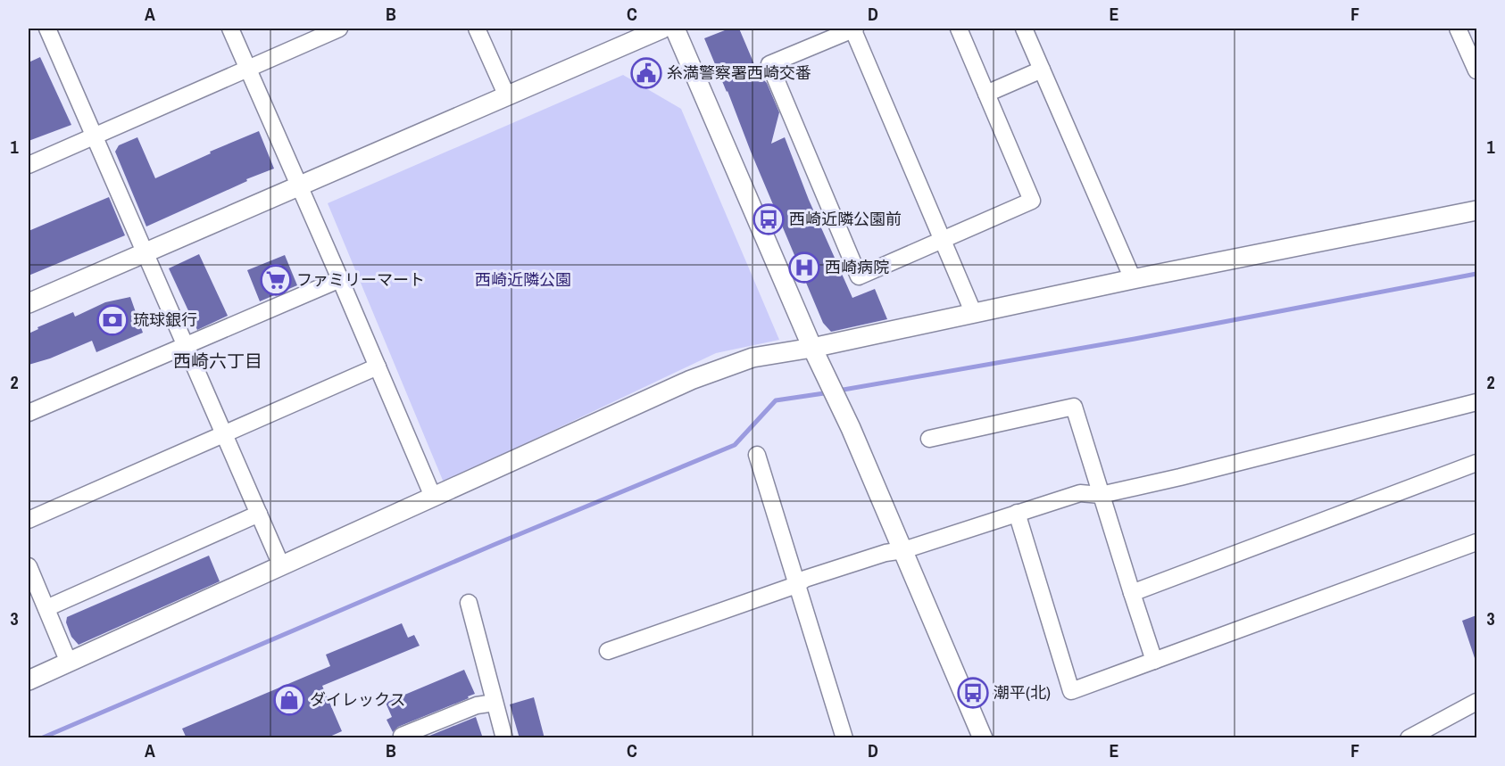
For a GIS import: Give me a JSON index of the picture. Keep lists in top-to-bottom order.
{
  "districts": ["西崎六丁目"],
  "parks": ["西崎近隣公園"],
  "places": {
    "public building": ["糸満警察署西崎交番"],
    "bus stop": ["西崎近隣公園前", "潮平(北)"],
    "hospital": ["西崎病院"],
    "supermarket": ["ファミリーマート"],
    "bank": ["琉球銀行"],
    "shop": ["ダイレックス"]
  },
  "grid": {
    "columns": [
      "A",
      "B",
      "C",
      "D",
      "E",
      "F"
    ],
    "rows": ["1", "2", "3"]
  }
}
